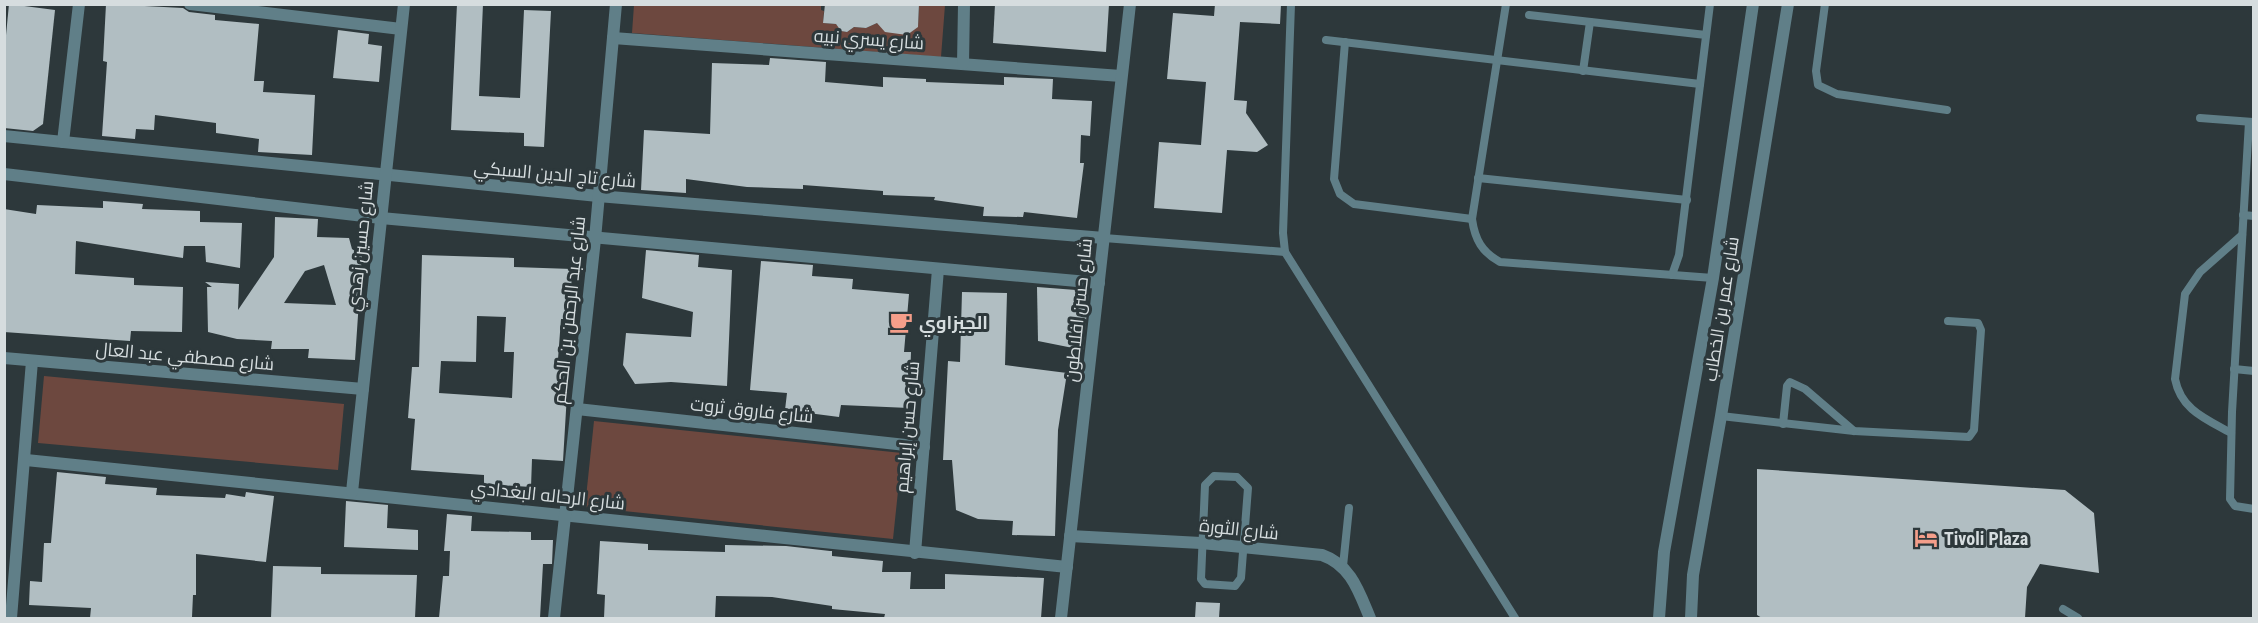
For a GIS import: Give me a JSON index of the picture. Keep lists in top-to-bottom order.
{
  "streets": {
    "street": [
      "شارع يسري نبيه",
      "شارع تاج الدين السبكي",
      "شارع حسين زهدي",
      "شارع عمر بن الخطاب",
      "شارع عبد الرحمن بن الحكم",
      "شارع حسن افلاطون",
      "شارع مصطفي عبد العال",
      "شارع فاروق ثروت",
      "شارع حسن إبراهيم",
      "شارع الرحاله البغدادي",
      "شارع الثورة"
    ]
  },
  "crossings": [
    ["شارع يسري نبيه", "شارع عبد الرحمن بن الحكم"],
    ["شارع يسري نبيه", "شارع حسن افلاطون"],
    ["شارع تاج الدين السبكي", "شارع حسين زهدي"],
    ["شارع تاج الدين السبكي", "شارع عبد الرحمن بن الحكم"],
    ["شارع تاج الدين السبكي", "شارع حسن افلاطون"],
    ["شارع حسين زهدي", "شارع مصطفي عبد العال"],
    ["شارع حسين زهدي", "شارع الرحاله البغدادي"],
    ["شارع عبد الرحمن بن الحكم", "شارع فاروق ثروت"],
    ["شارع عبد الرحمن بن الحكم", "شارع الرحاله البغدادي"],
    ["شارع حسن افلاطون", "شارع الرحاله البغدادي"],
    ["شارع حسن افلاطون", "شارع الثورة"],
    ["شارع فاروق ثروت", "شارع حسن إبراهيم"],
    ["شارع حسن إبراهيم", "شارع الرحاله البغدادي"]
  ],
  "places": {
    "cafe": ["الجيزاوي"],
    "hotel": ["Tivoli Plaza"]
  }
}
